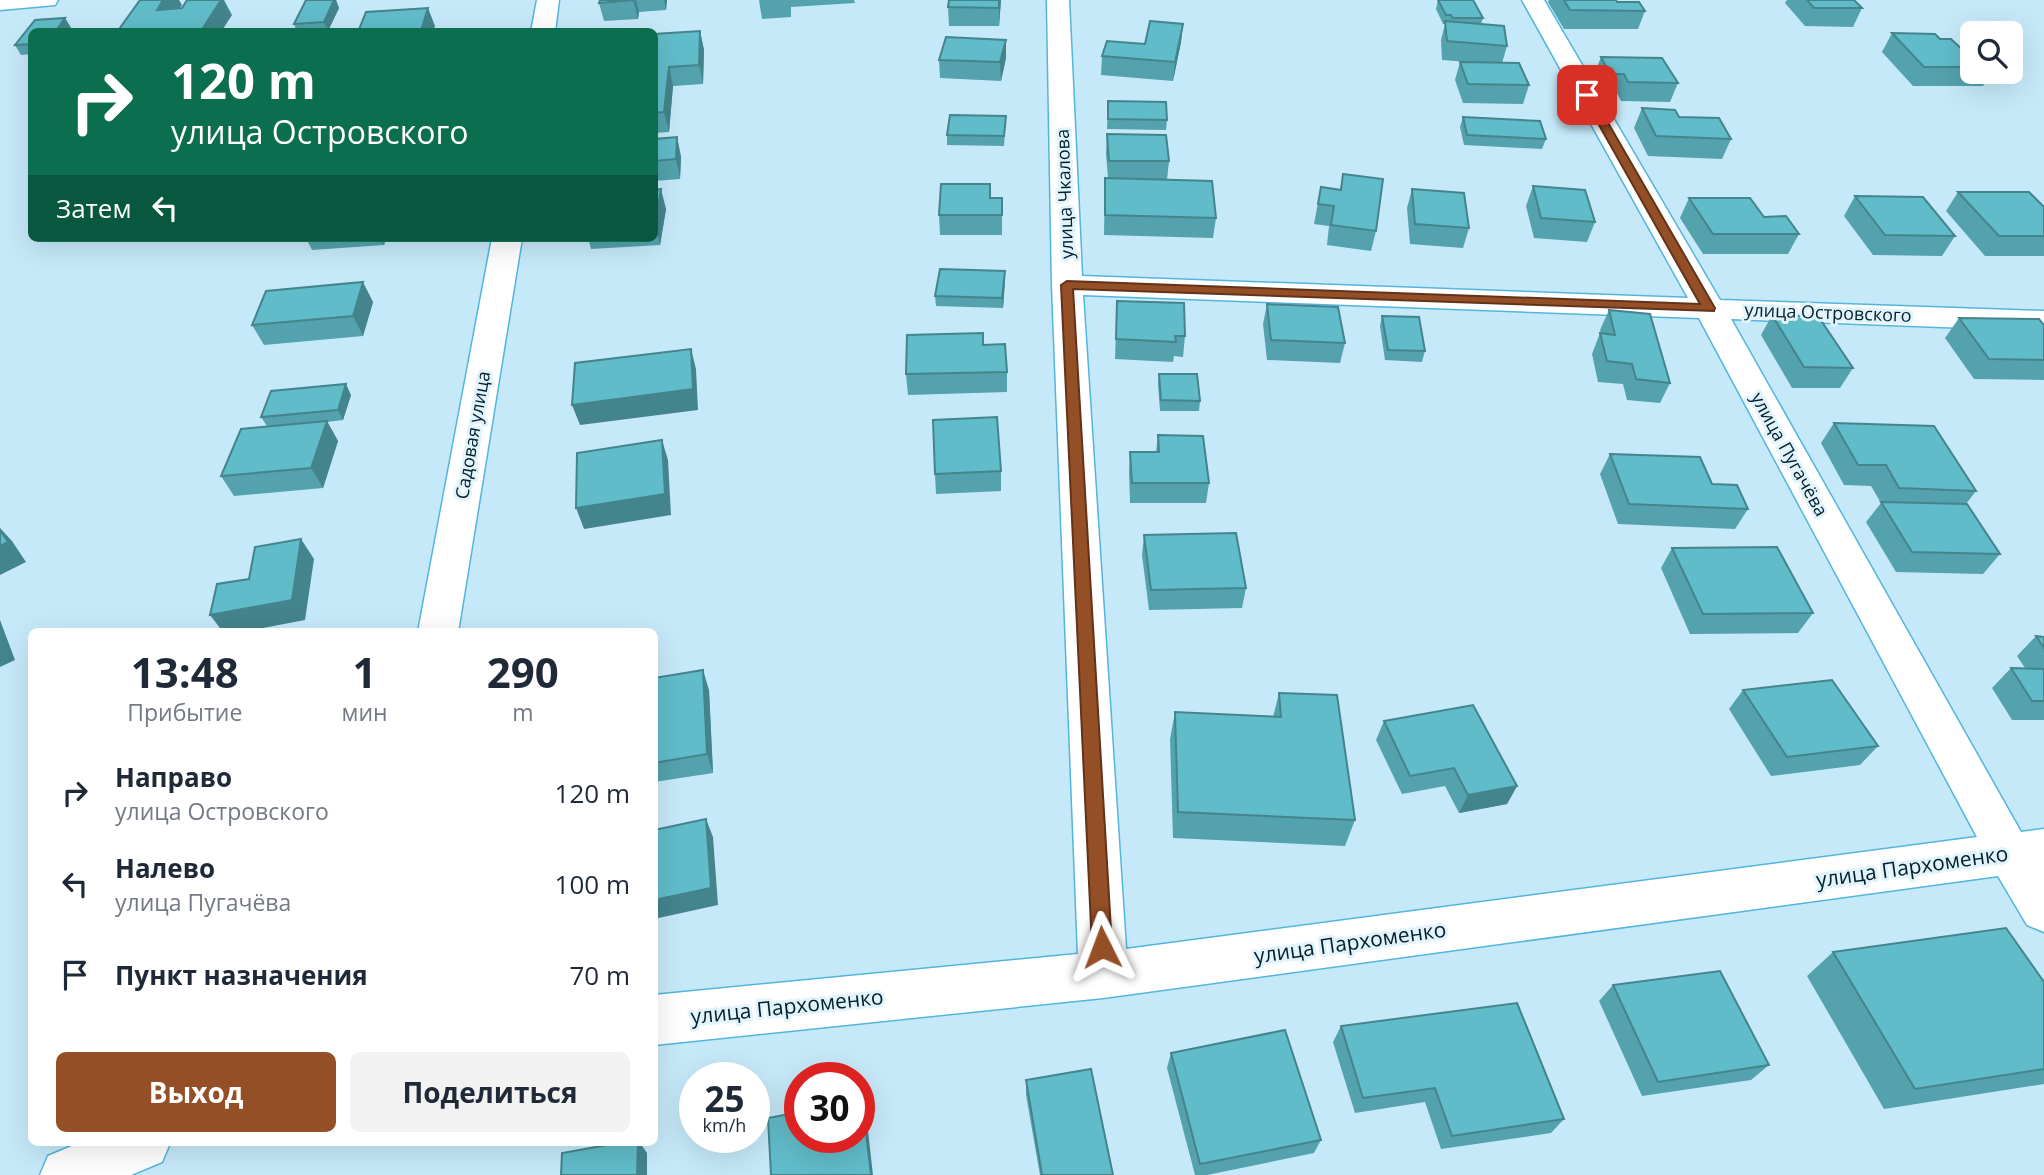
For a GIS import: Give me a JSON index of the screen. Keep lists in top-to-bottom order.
{
  "streets": {
    "street": [
      "улица Чкалова",
      "улица Островского",
      "Садовая улица",
      "улица Пугачёва",
      "улица Пархоменко"
    ]
  },
  "crossings": [
    ["улица Чкалова", "улица Островского"],
    ["улица Чкалова", "улица Пархоменко"],
    ["улица Островского", "улица Пугачёва"],
    ["улица Пугачёва", "улица Пархоменко"]
  ],
  "page": {
    "turn": ["120 m", "улица Островского"],
    "then": "Затем",
    "eta": [
      "13:48",
      "Прибытие",
      "1",
      "мин",
      "290",
      "m"
    ],
    "list": [
      {
        "name": "Направо",
        "note": "улица Островского",
        "value": "120 m"
      },
      {
        "name": "Налево",
        "note": "улица Пугачёва",
        "value": "100 m"
      },
      {
        "name": "Пункт назначения",
        "value": "70 m"
      }
    ],
    "buttons": ["Выход", "Поделиться"],
    "speed": "25 km/h",
    "limit": "30"
  }
}
